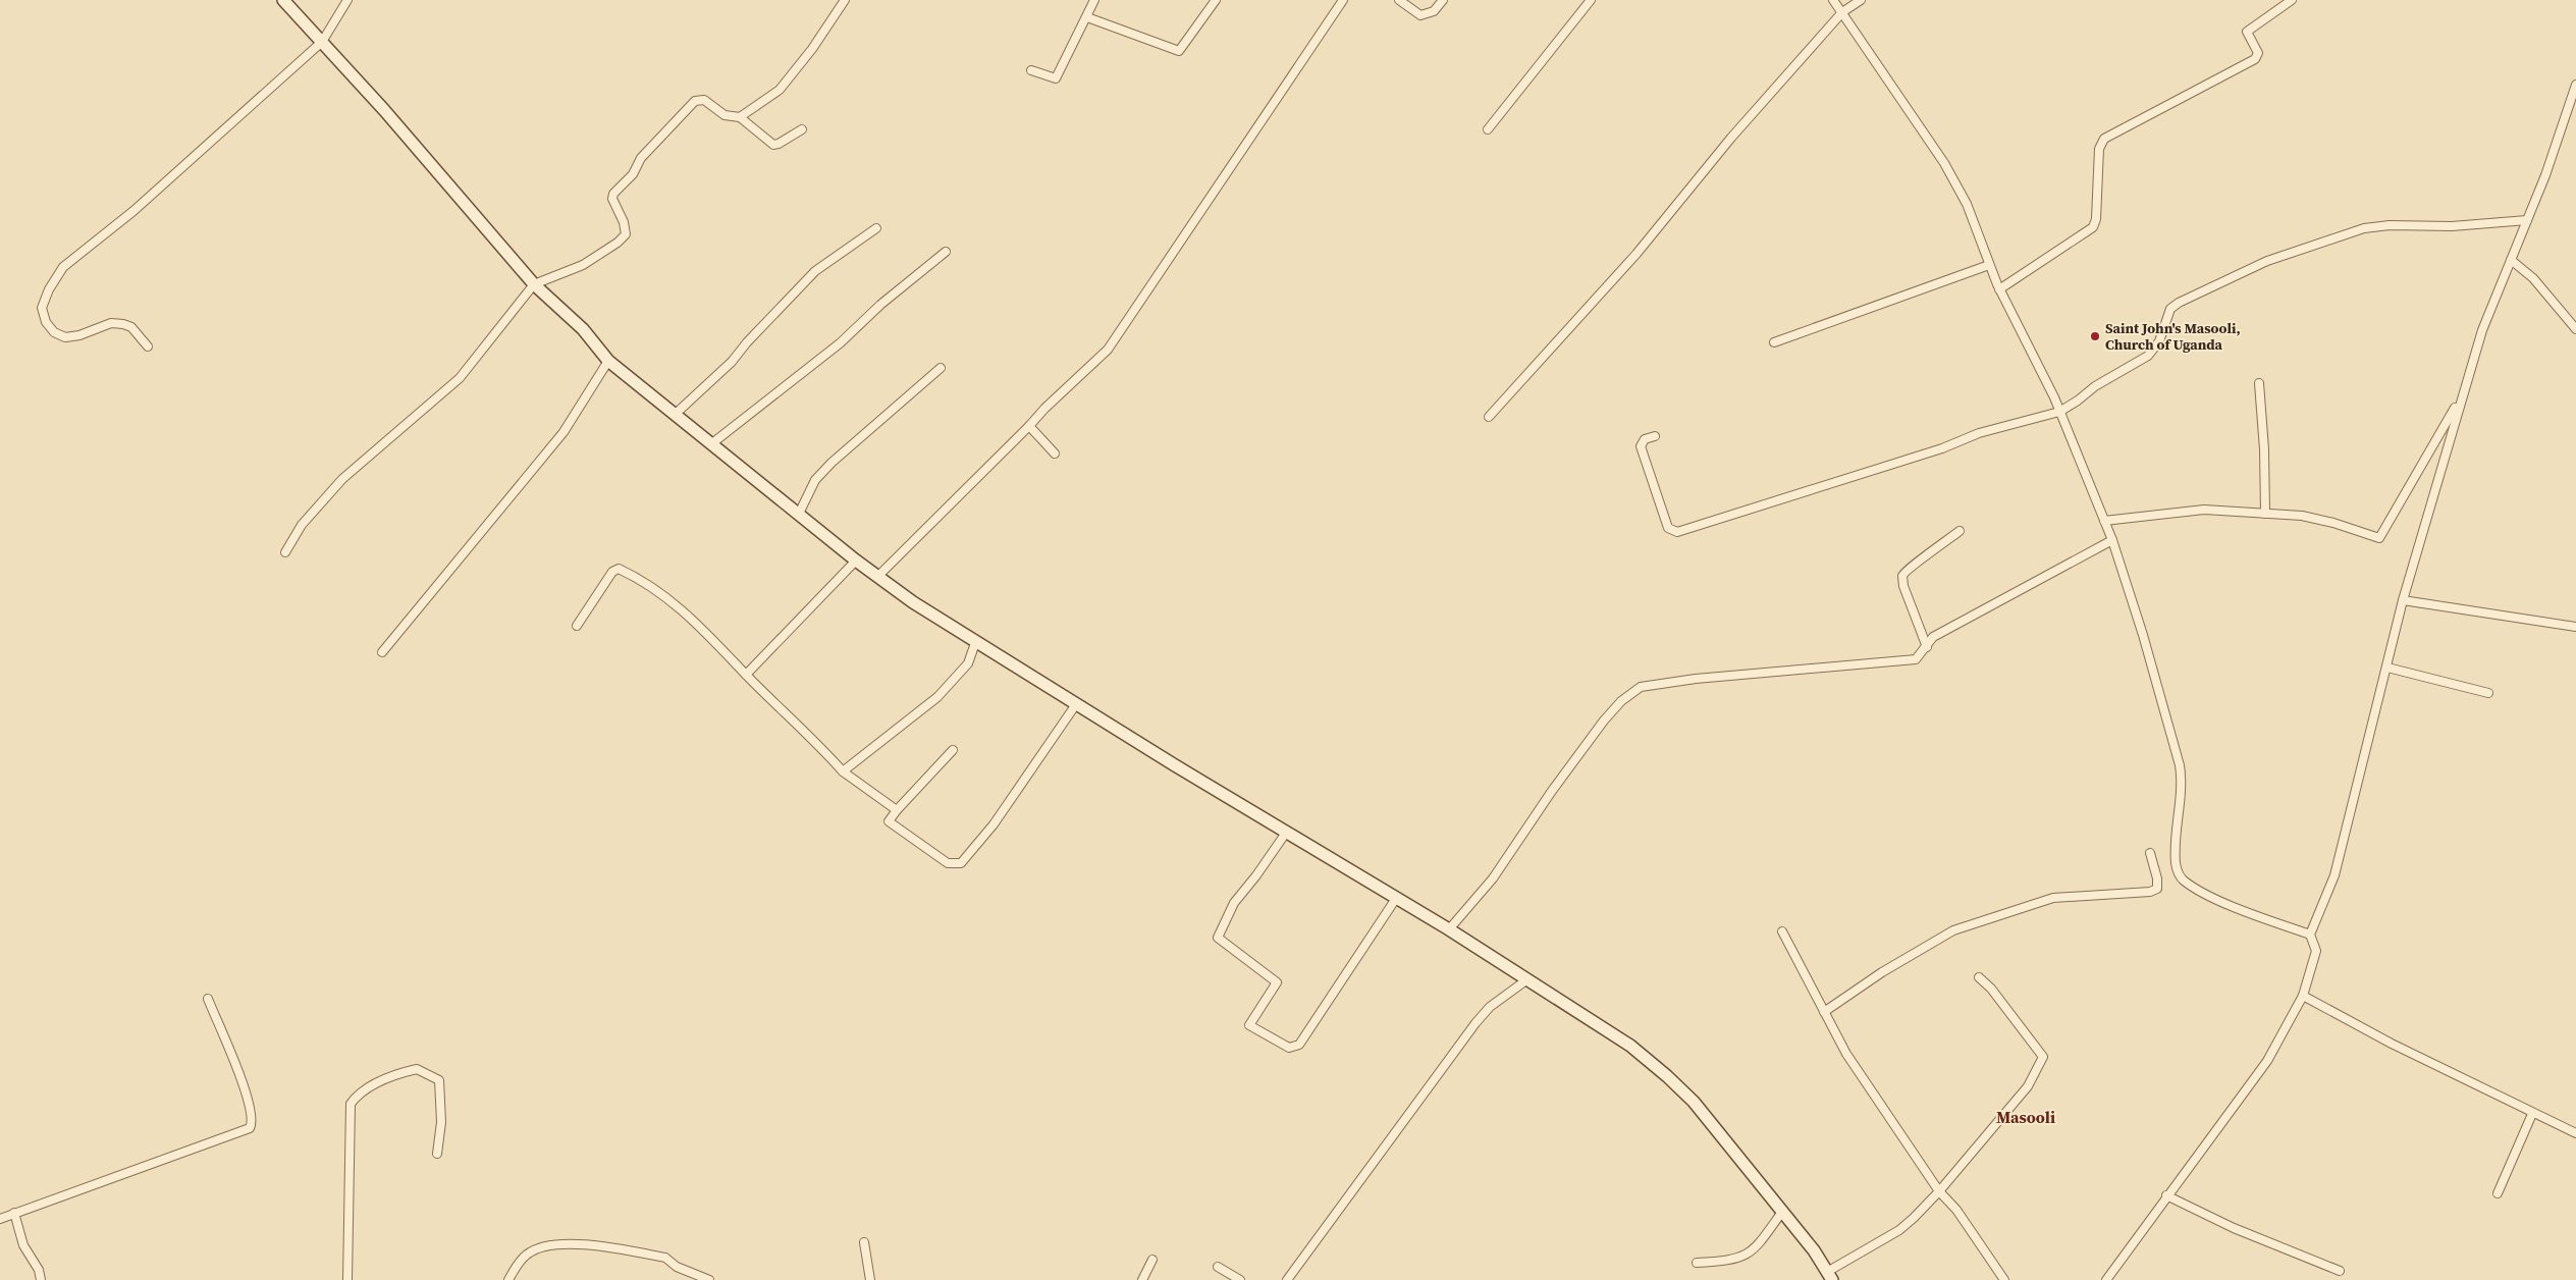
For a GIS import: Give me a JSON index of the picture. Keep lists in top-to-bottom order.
{
  "districts": ["Masooli"],
  "places": ["Saint John's Masooli, Church of Uganda"]
}
